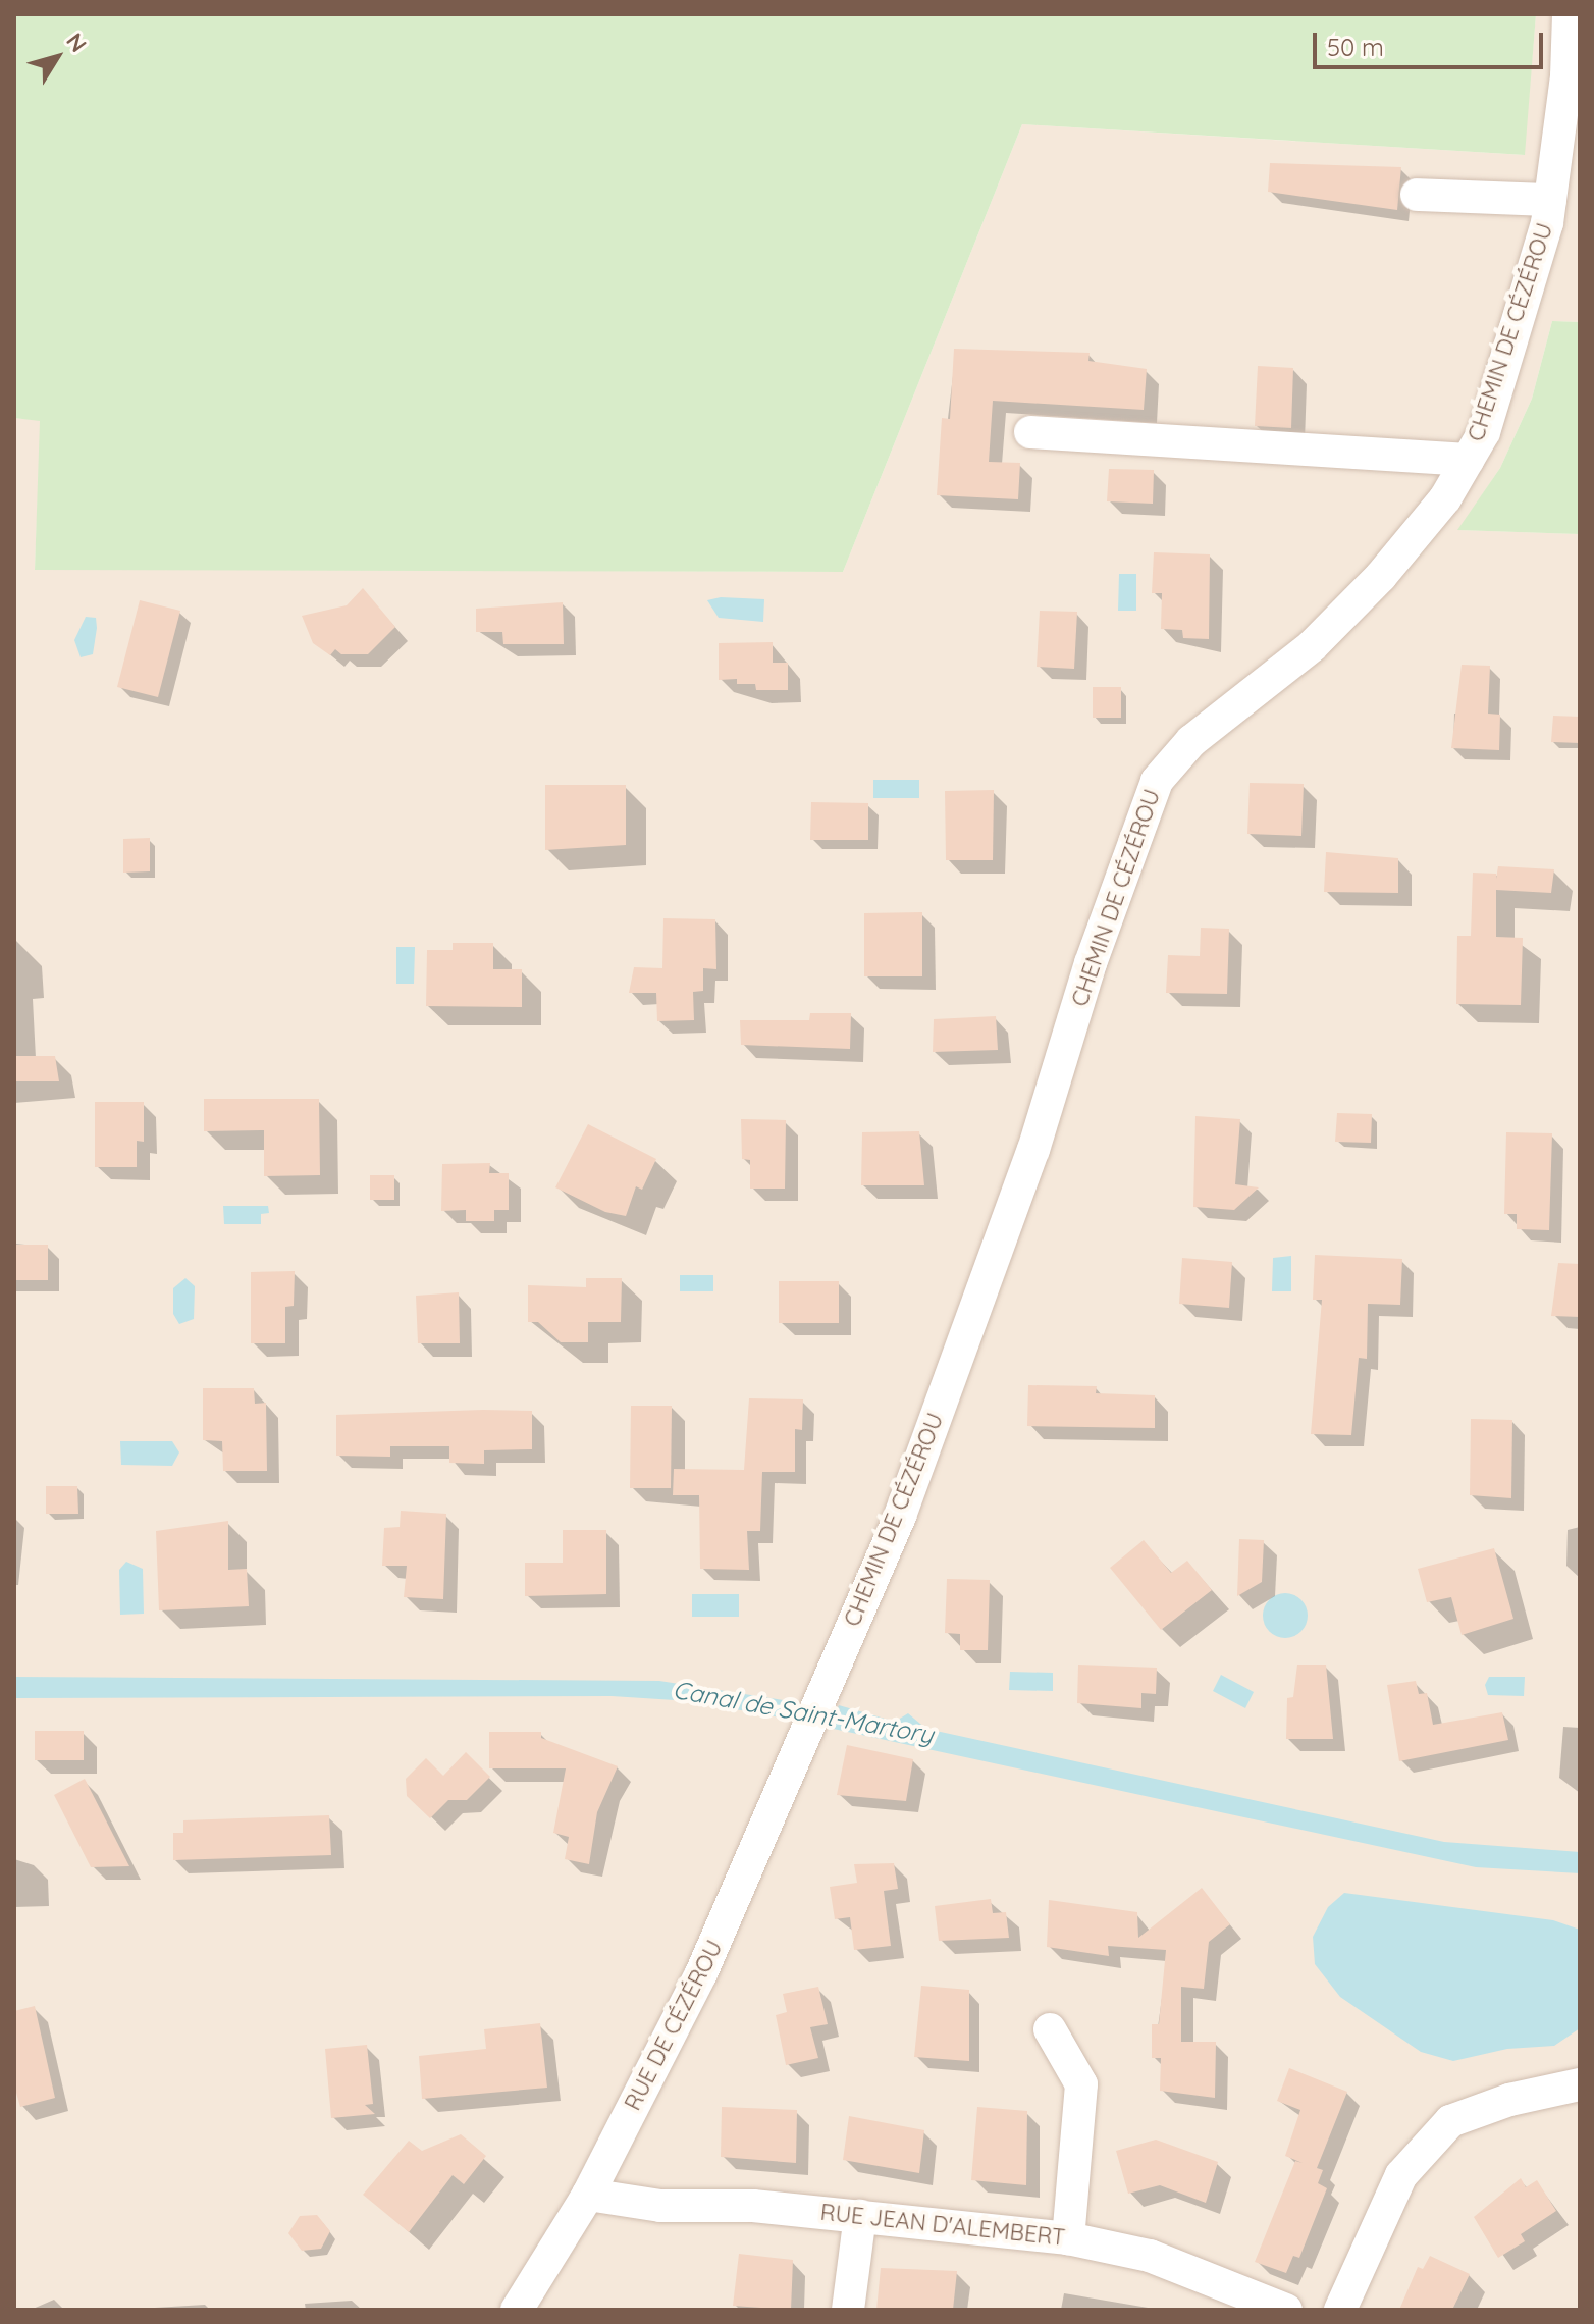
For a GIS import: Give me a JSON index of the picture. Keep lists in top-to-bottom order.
{
  "streets": {
    "street": ["CHEMIN DE CÉZÉROU", "RUE DE CÉZÉROU", "RUE JEAN D'ALEMBERT"]
  },
  "crossings": [
    ["CHEMIN DE CÉZÉROU", "RUE DE CÉZÉROU"],
    ["RUE DE CÉZÉROU", "RUE JEAN D'ALEMBERT"]
  ],
  "water": ["Canal de Saint-Martory"],
  "scale_bar": "50 m",
  "north": "top right"
}
